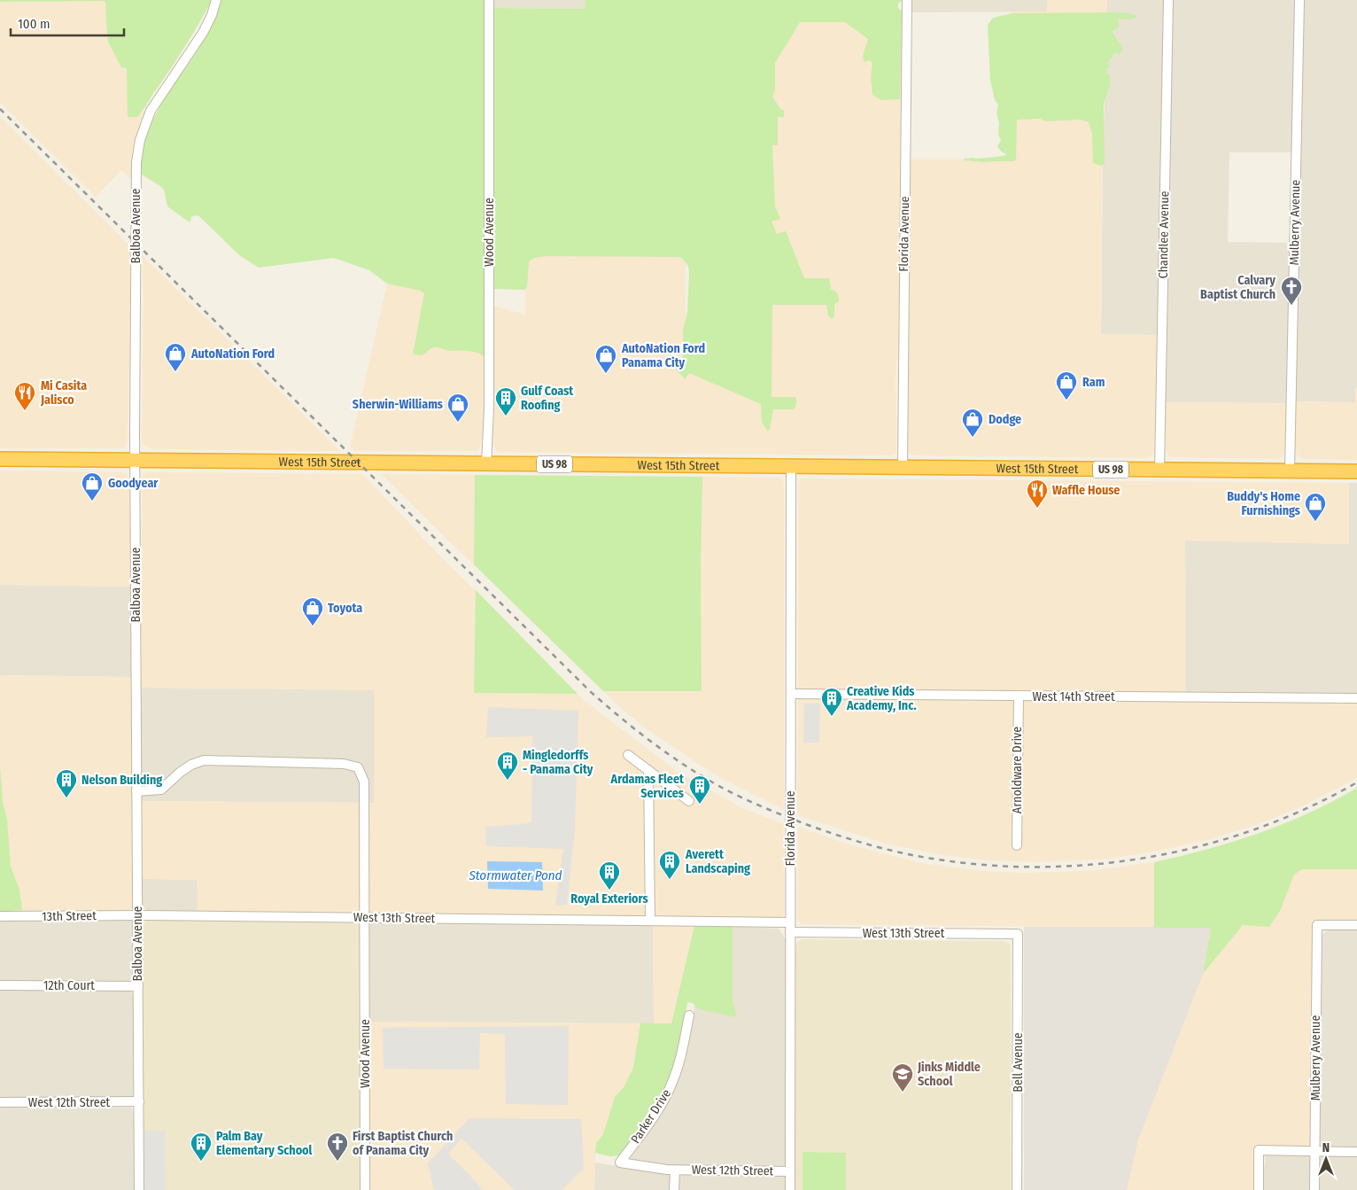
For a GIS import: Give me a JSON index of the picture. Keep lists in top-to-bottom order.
{
  "streets": {
    "highway": ["West 15th Street", "US 98"],
    "street": [
      "Mulberry Avenue",
      "Balboa Avenue",
      "Wood Avenue",
      "Florida Avenue",
      "Chandlee Avenue",
      "West 14th Street",
      "Arnoldware Drive",
      "13th Street",
      "West 13th Street",
      "12th Court",
      "Bell Avenue",
      "West 12th Street",
      "Parker Drive"
    ]
  },
  "crossings": [
    ["Mulberry Avenue", "West 15th Street"],
    ["Balboa Avenue", "Wood Avenue"],
    ["Balboa Avenue", "West 15th Street"],
    ["Balboa Avenue", "13th Street"],
    ["Balboa Avenue", "West 13th Street"],
    ["Balboa Avenue", "12th Court"],
    ["Balboa Avenue", "West 12th Street"],
    ["Wood Avenue", "West 15th Street"],
    ["Wood Avenue", "West 13th Street"],
    ["Florida Avenue", "West 15th Street"],
    ["Florida Avenue", "West 14th Street"],
    ["Florida Avenue", "West 13th Street"],
    ["Florida Avenue", "West 12th Street"],
    ["Chandlee Avenue", "West 15th Street"],
    ["West 14th Street", "Arnoldware Drive"],
    ["13th Street", "West 13th Street"],
    ["West 13th Street", "Bell Avenue"],
    ["West 12th Street", "Parker Drive"]
  ],
  "water": ["Stormwater Pond"],
  "places": {
    "church": ["Calvary Baptist Church", "First Baptist Church of Panama City"],
    "shop": [
      "AutoNation Ford",
      "AutoNation Ford Panama City",
      "Ram",
      "Sherwin-Williams",
      "Dodge",
      "Goodyear",
      "Buddy's Home Furnishings",
      "Toyota"
    ],
    "restaurant": ["Mi Casita Jalisco", "Waffle House"],
    "building": [
      "Gulf Coast Roofing",
      "Creative Kids Academy, Inc.",
      "Mingledorffs - Panama City",
      "Nelson Building",
      "Ardamas Fleet Services",
      "Averett Landscaping",
      "Royal Exteriors",
      "Palm Bay Elementary School"
    ],
    "school or university": ["Jinks Middle School"]
  },
  "scale_bar": "100 m",
  "north": "top"
}
